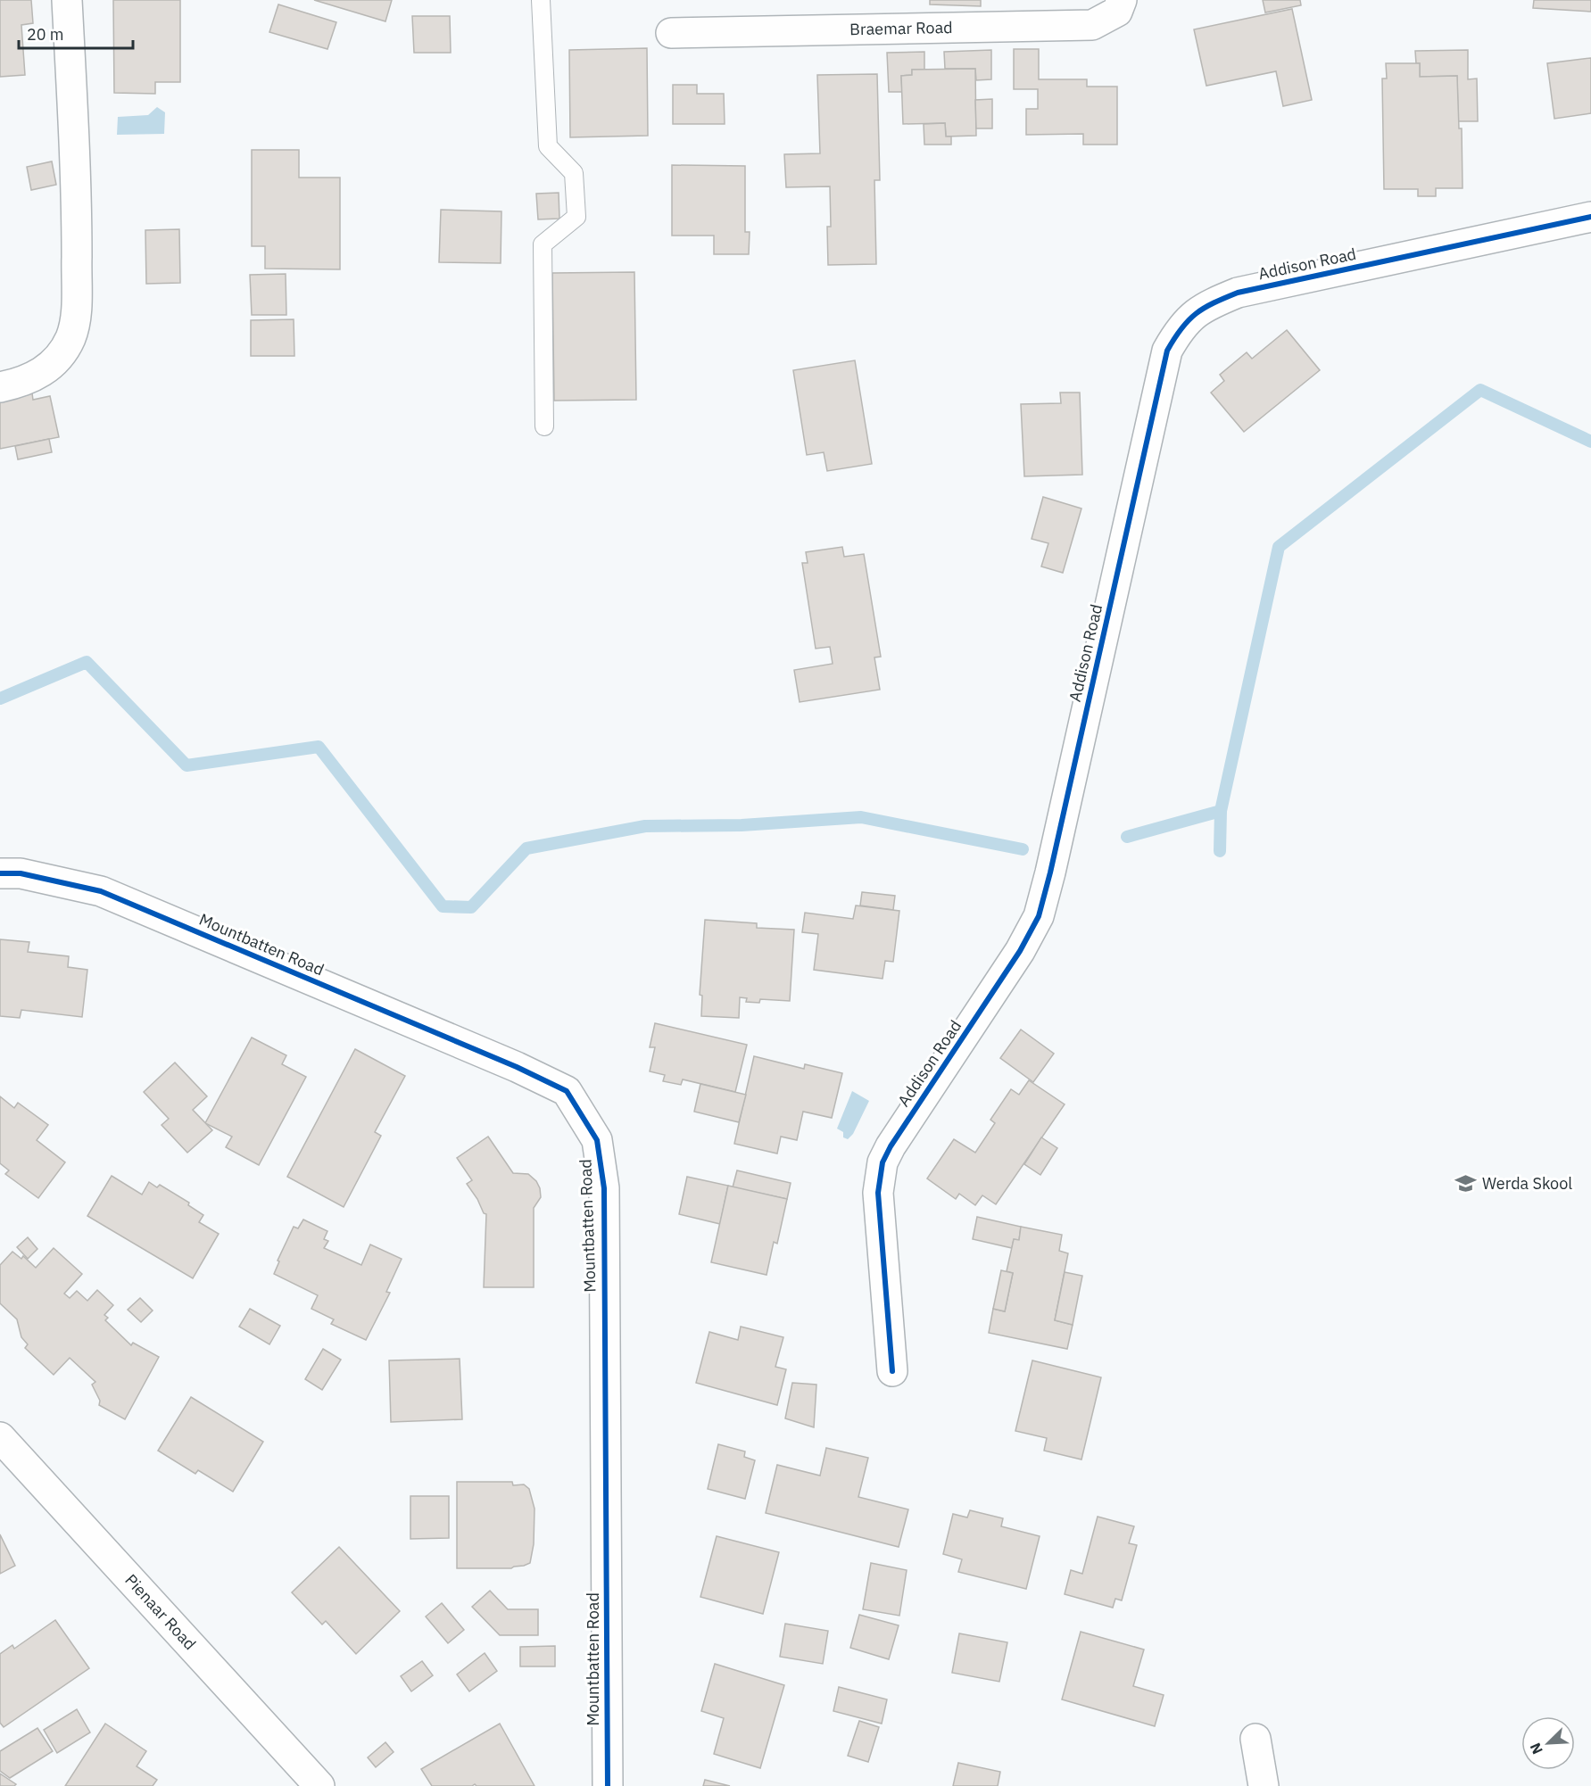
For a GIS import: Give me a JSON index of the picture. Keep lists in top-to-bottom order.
{
  "streets": {
    "street": [
      "Braemar Road",
      "Addison Road",
      "Mountbatten Road",
      "Pienaar Road"
    ]
  },
  "places": {
    "school or university": ["Werda Skool"]
  },
  "scale_bar": "20 m",
  "north": "bottom left"
}
